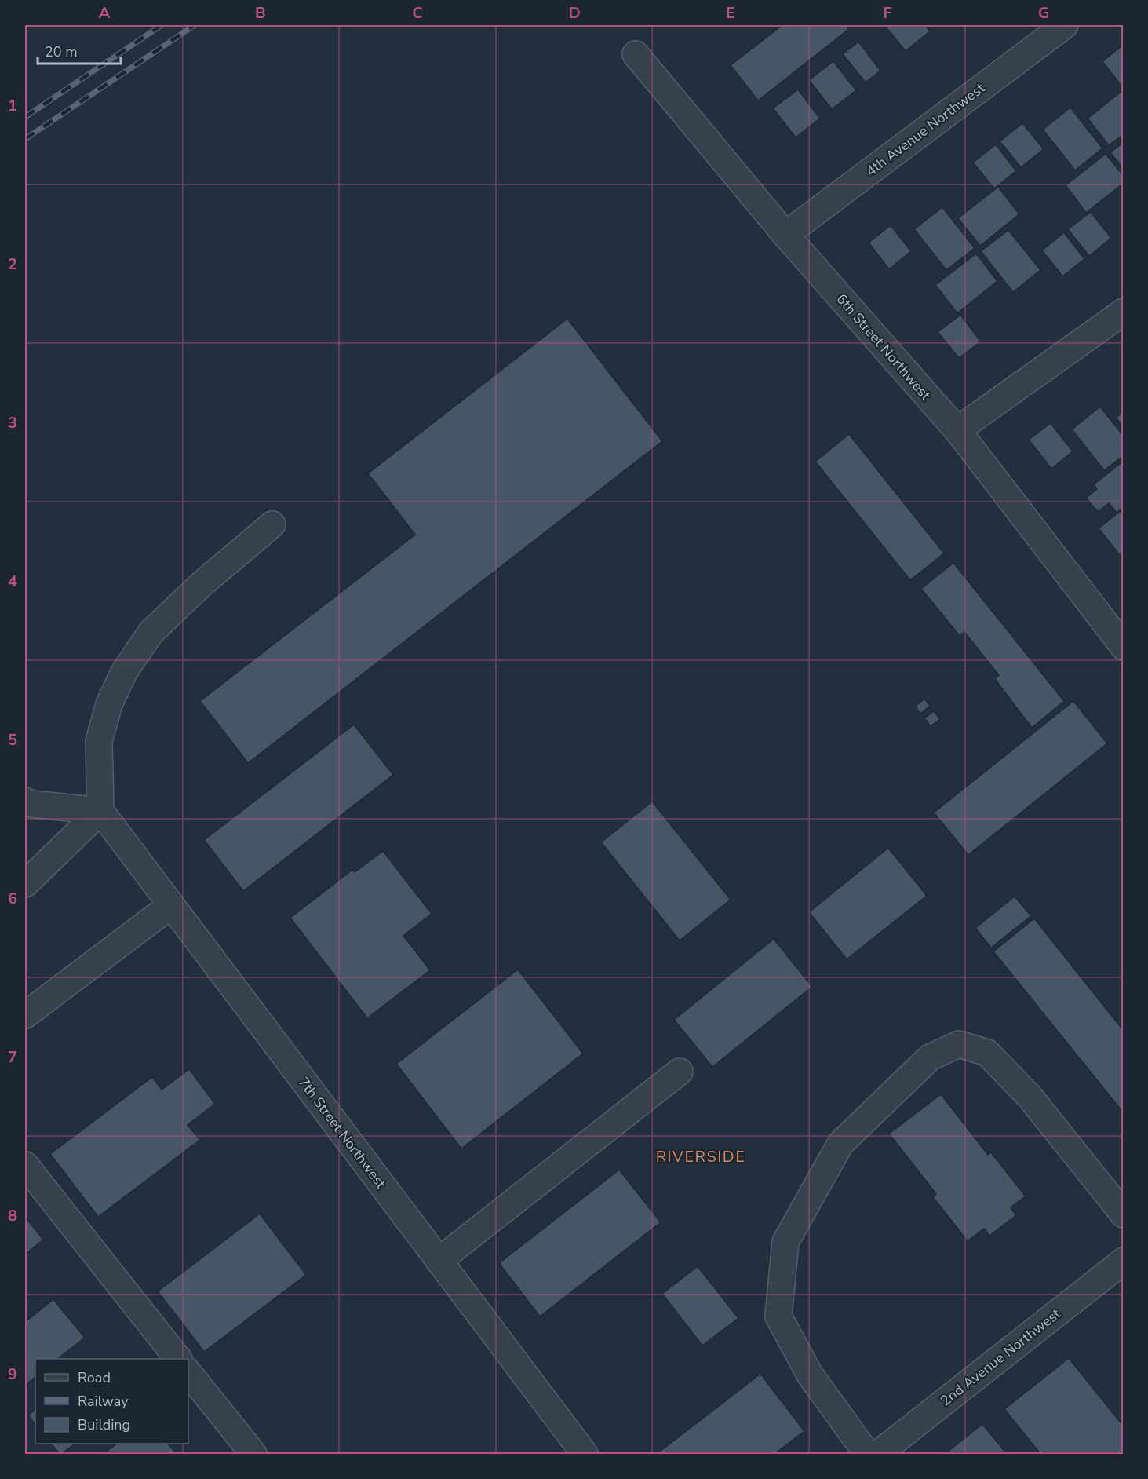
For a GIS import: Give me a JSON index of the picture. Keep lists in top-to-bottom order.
{
  "streets": {
    "street": [
      "4th Avenue Northwest",
      "6th Street Northwest",
      "7th Street Northwest",
      "2nd Avenue Northwest"
    ]
  },
  "crossings": [
    ["4th Avenue Northwest", "6th Street Northwest"]
  ],
  "districts": ["RIVERSIDE"],
  "legend": ["Road", "Railway", "Building"],
  "scale_bar": "20 m",
  "grid": {
    "columns": [
      "A",
      "B",
      "C",
      "D",
      "E",
      "F",
      "G"
    ],
    "rows": [
      "1",
      "2",
      "3",
      "4",
      "5",
      "6",
      "7",
      "8",
      "9"
    ]
  }
}
